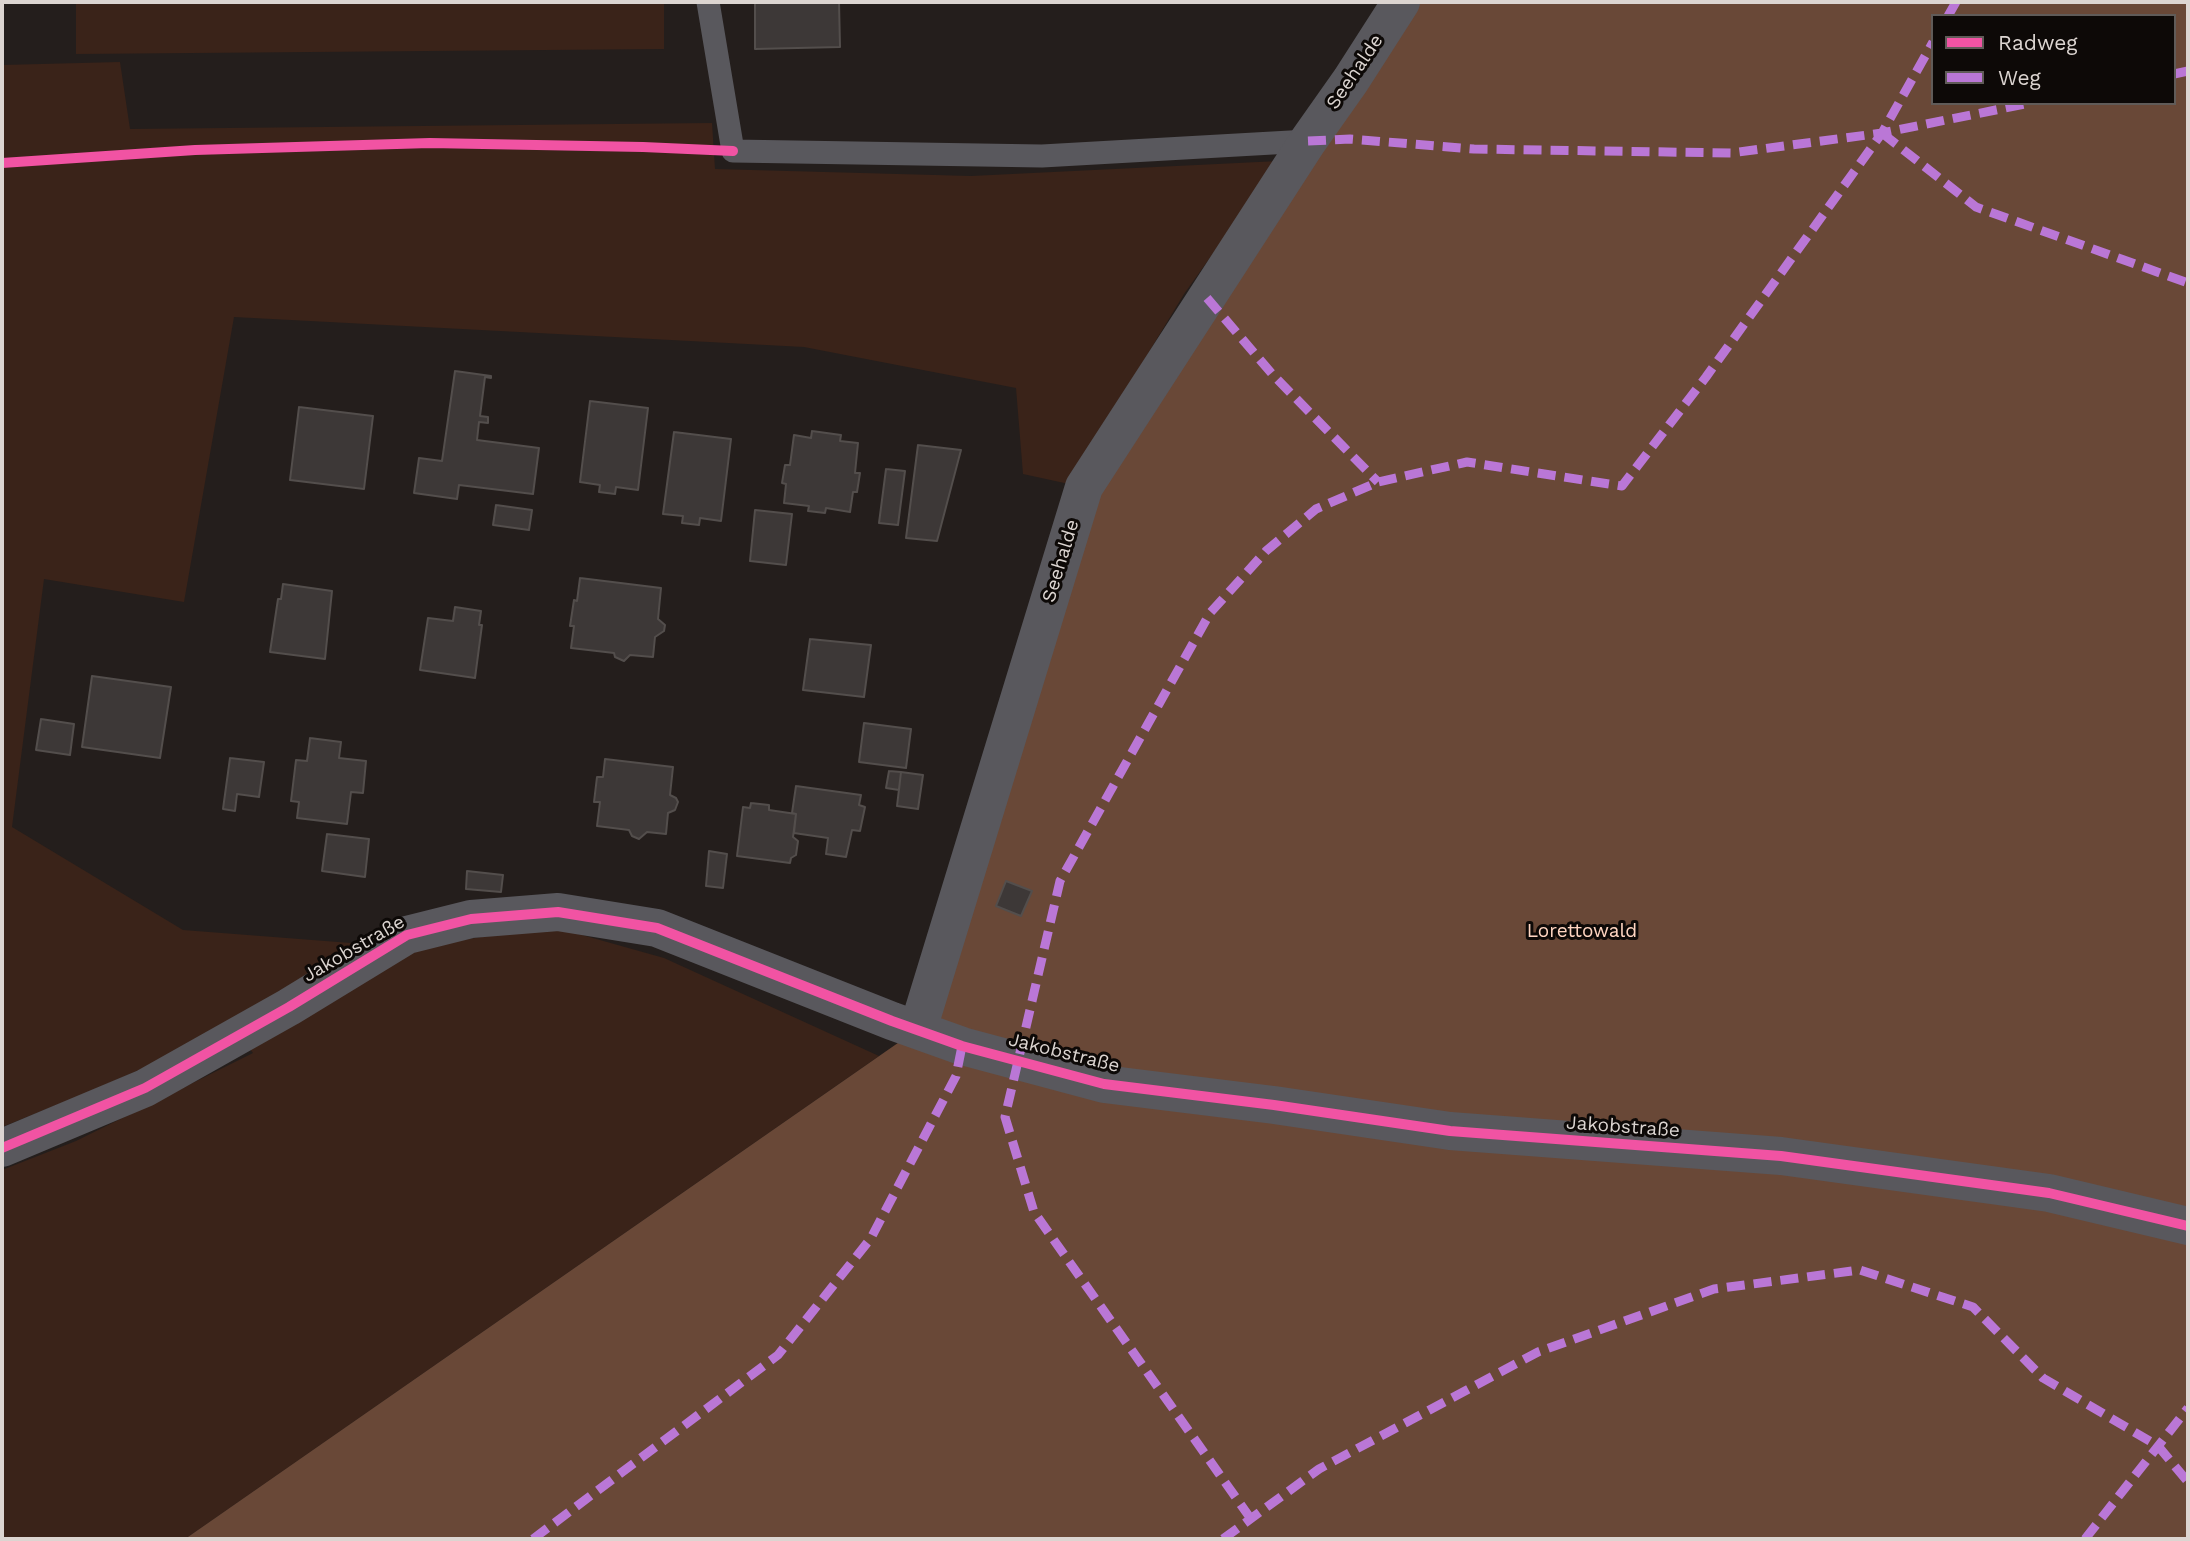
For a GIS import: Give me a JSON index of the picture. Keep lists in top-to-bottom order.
{
  "streets": {
    "street": ["Seehalde", "Jakobstraße"]
  },
  "crossings": [
    ["Seehalde", "Jakobstraße"]
  ],
  "parks": ["Lorettowald"],
  "legend": ["Radweg", "Weg"]
}
